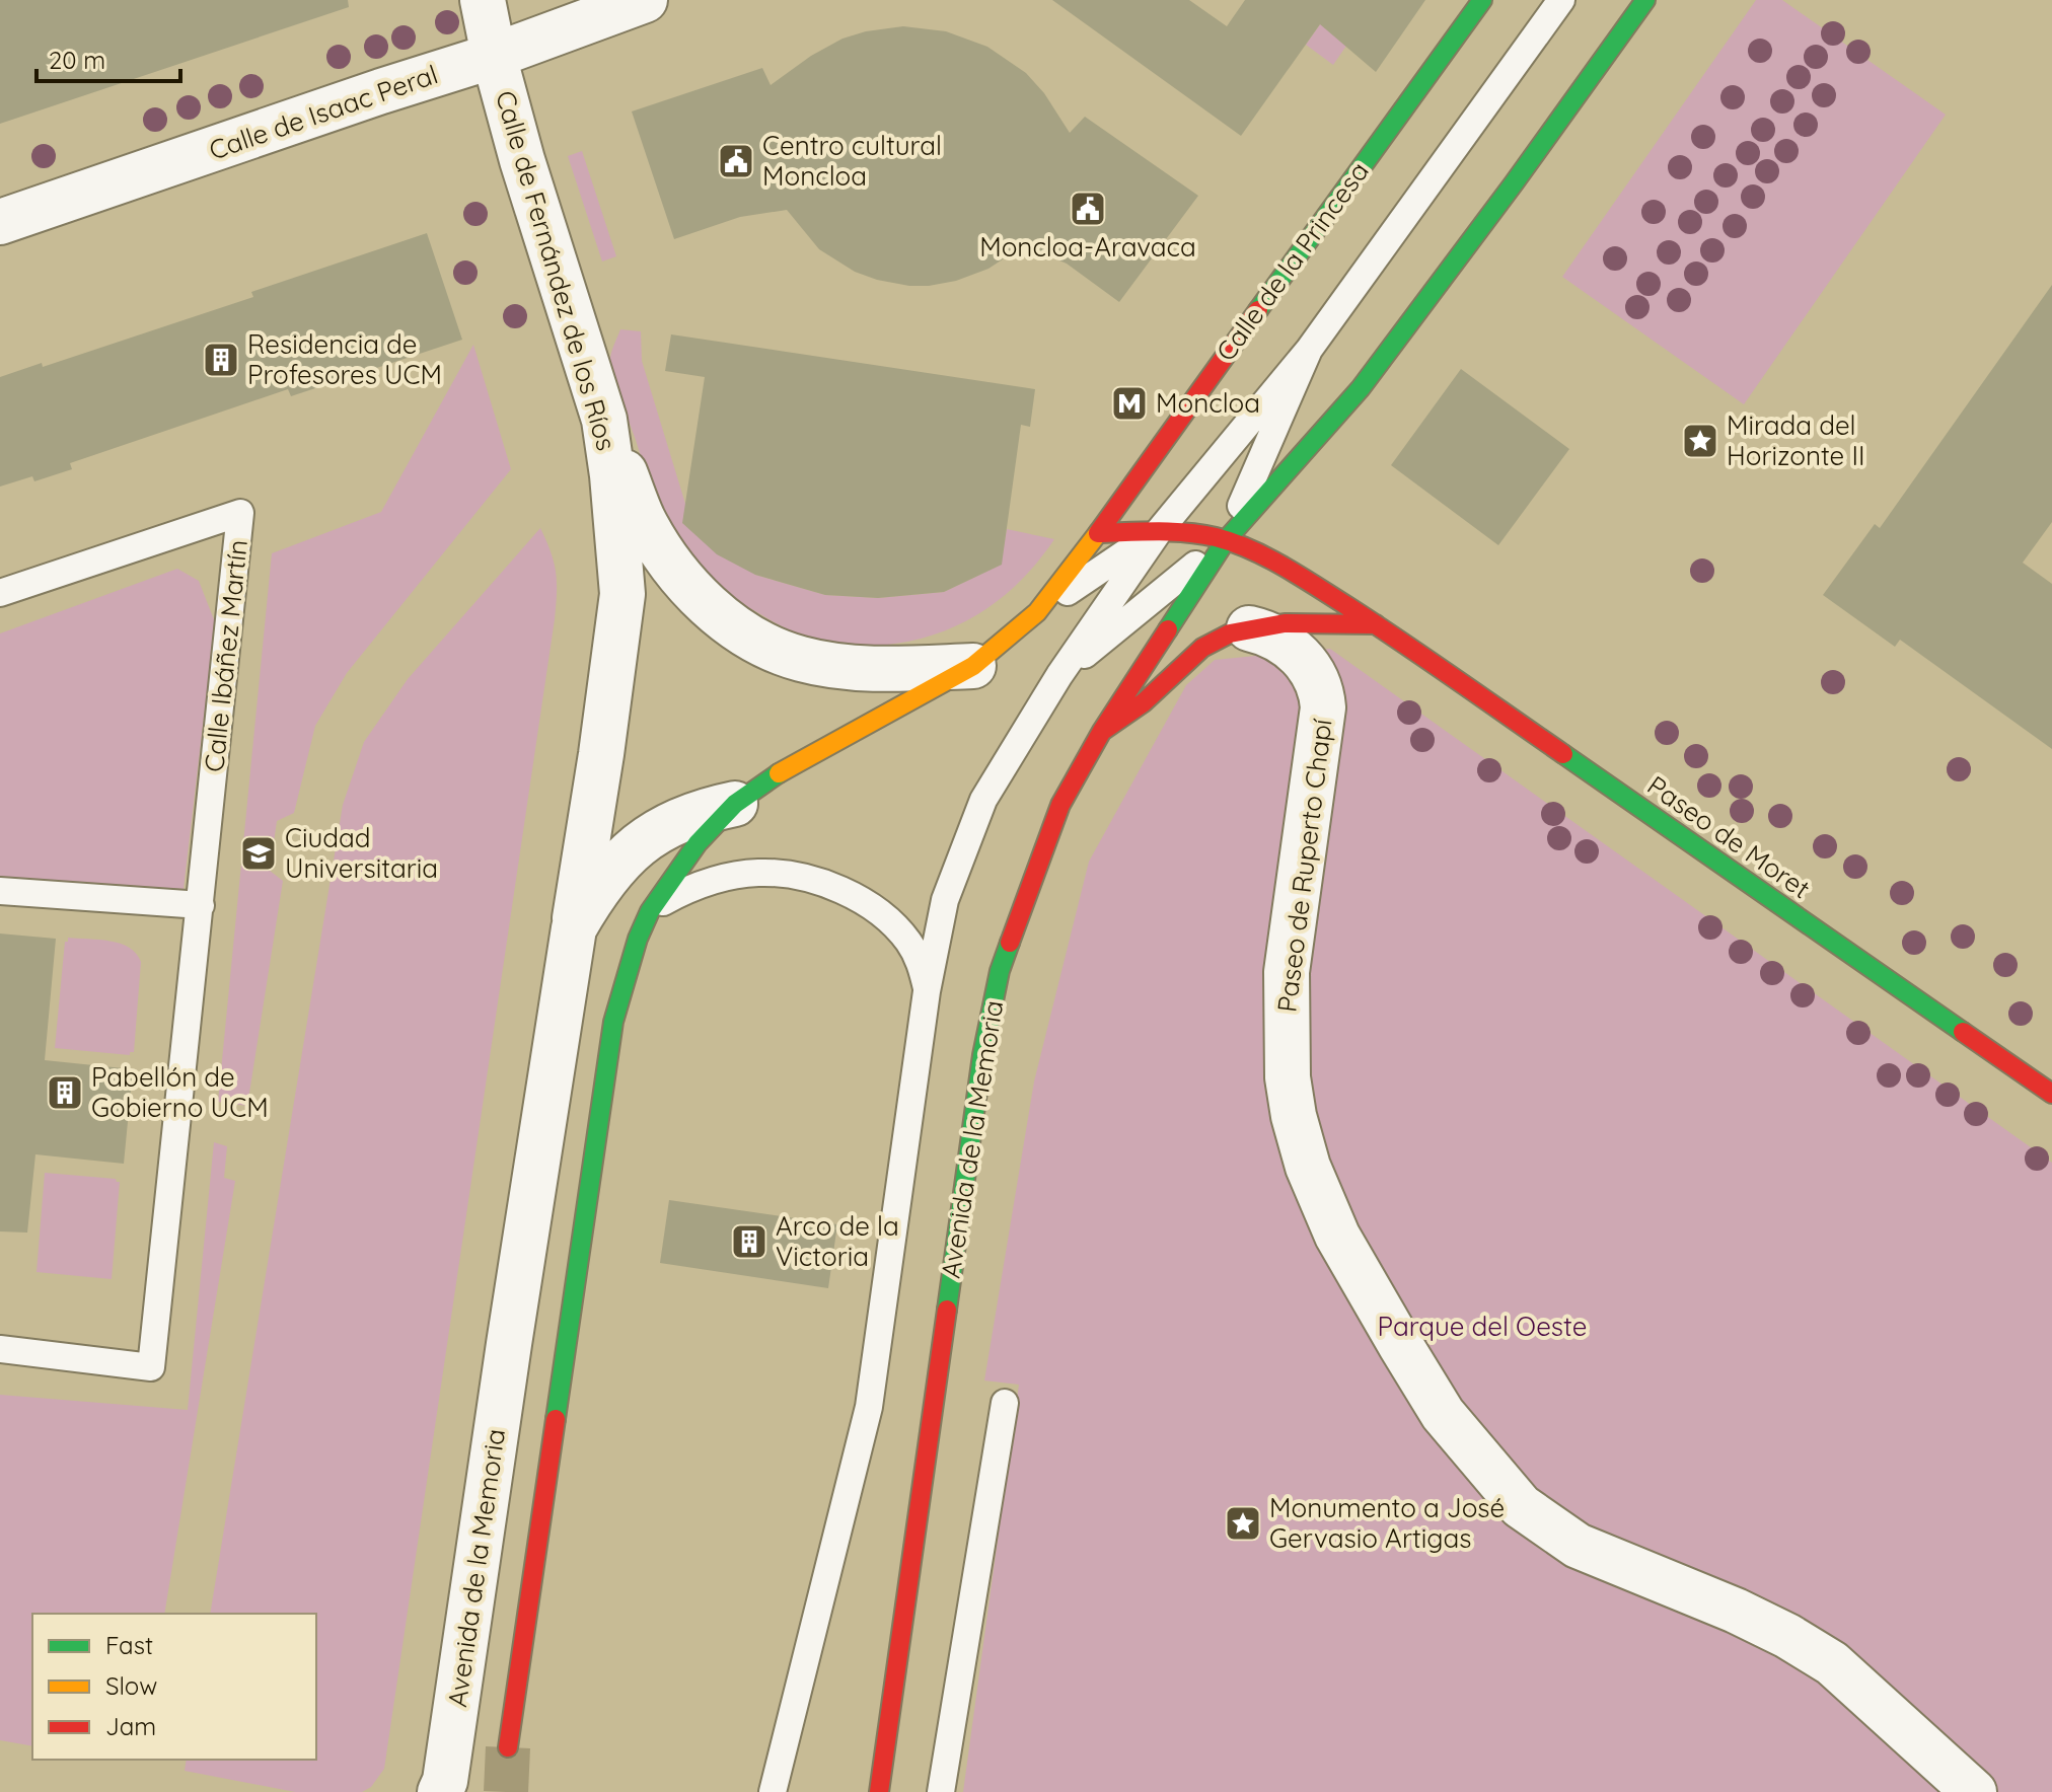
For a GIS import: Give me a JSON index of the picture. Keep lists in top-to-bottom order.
{
  "streets": {
    "main road": ["Calle de la Princesa", "Paseo de Moret", "Avenida de la Memoria"],
    "street": ["Calle de Isaac Peral", "Calle de Fernández de los Ríos", "Paseo de Ruperto Chapí"],
    "lane": ["Calle Ibáñez Martín"]
  },
  "crossings": [
    ["Calle de Isaac Peral", "Calle de Fernández de los Ríos"],
    ["Calle de la Princesa", "Paseo de Moret"],
    ["Calle de la Princesa", "Avenida de la Memoria"],
    ["Calle de Fernández de los Ríos", "Avenida de la Memoria"],
    ["Paseo de Moret", "Avenida de la Memoria"]
  ],
  "parks": ["Parque del Oeste"],
  "places": {
    "public building": ["Centro cultural Moncloa", "Moncloa-Aravaca"],
    "building": ["Residencia de Profesores UCM", "Pabellón de Gobierno UCM", "Arco de la Victoria"],
    "metro station": ["Moncloa"],
    "place": ["Mirada del Horizonte II", "Monumento a José Gervasio Artigas"],
    "school or university": ["Ciudad Universitaria"]
  },
  "legend": ["Fast", "Slow", "Jam"],
  "scale_bar": "20 m"
}
